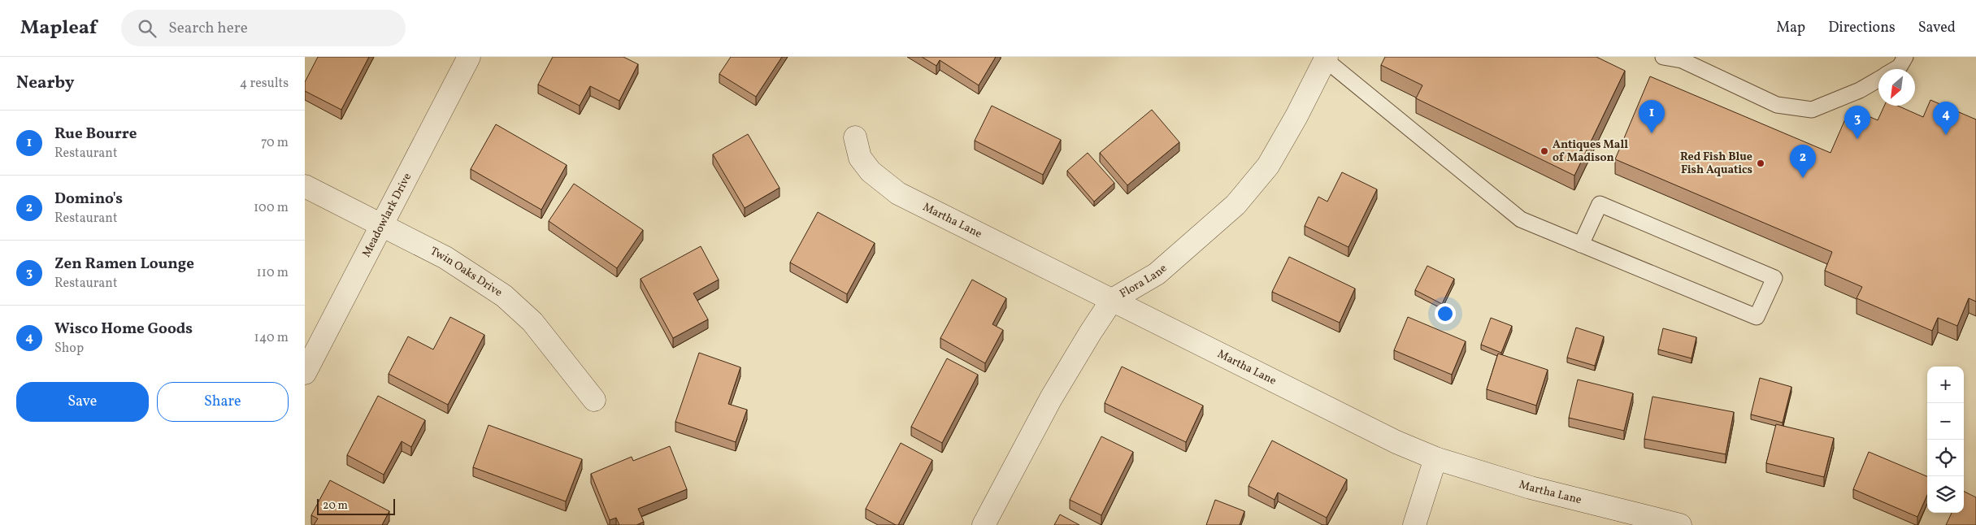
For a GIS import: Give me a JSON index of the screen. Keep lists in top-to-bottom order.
{
  "streets": {
    "street": [
      "Meadowlark Drive",
      "Martha Lane",
      "Twin Oaks Drive",
      "Flora Lane"
    ]
  },
  "crossings": [
    ["Meadowlark Drive", "Twin Oaks Drive"],
    ["Martha Lane", "Flora Lane"]
  ],
  "places": ["Antiques Mall of Madison", "Red Fish Blue Fish Aquatics"],
  "scale_bar": "20 m",
  "north": "bottom left",
  "page": {
    "header": "Mapleaf",
    "search": "Search here",
    "nav": ["Map", "Directions", "Saved"],
    "heading": ["Nearby", "4 results"],
    "pins": [
      "1",
      "4",
      "3",
      "2"
    ],
    "list": [
      {
        "mark": "1",
        "name": "Rue Bourre",
        "note": "Restaurant",
        "value": "70 m"
      },
      {
        "mark": "2",
        "name": "Domino's",
        "note": "Restaurant",
        "value": "100 m"
      },
      {
        "mark": "3",
        "name": "Zen Ramen Lounge",
        "note": "Restaurant",
        "value": "110 m"
      },
      {
        "mark": "4",
        "name": "Wisco Home Goods",
        "note": "Shop",
        "value": "140 m"
      }
    ],
    "map_buttons": ["+", "−"],
    "buttons": ["Save", "Share"],
    "scale": "20 m"
  }
}
